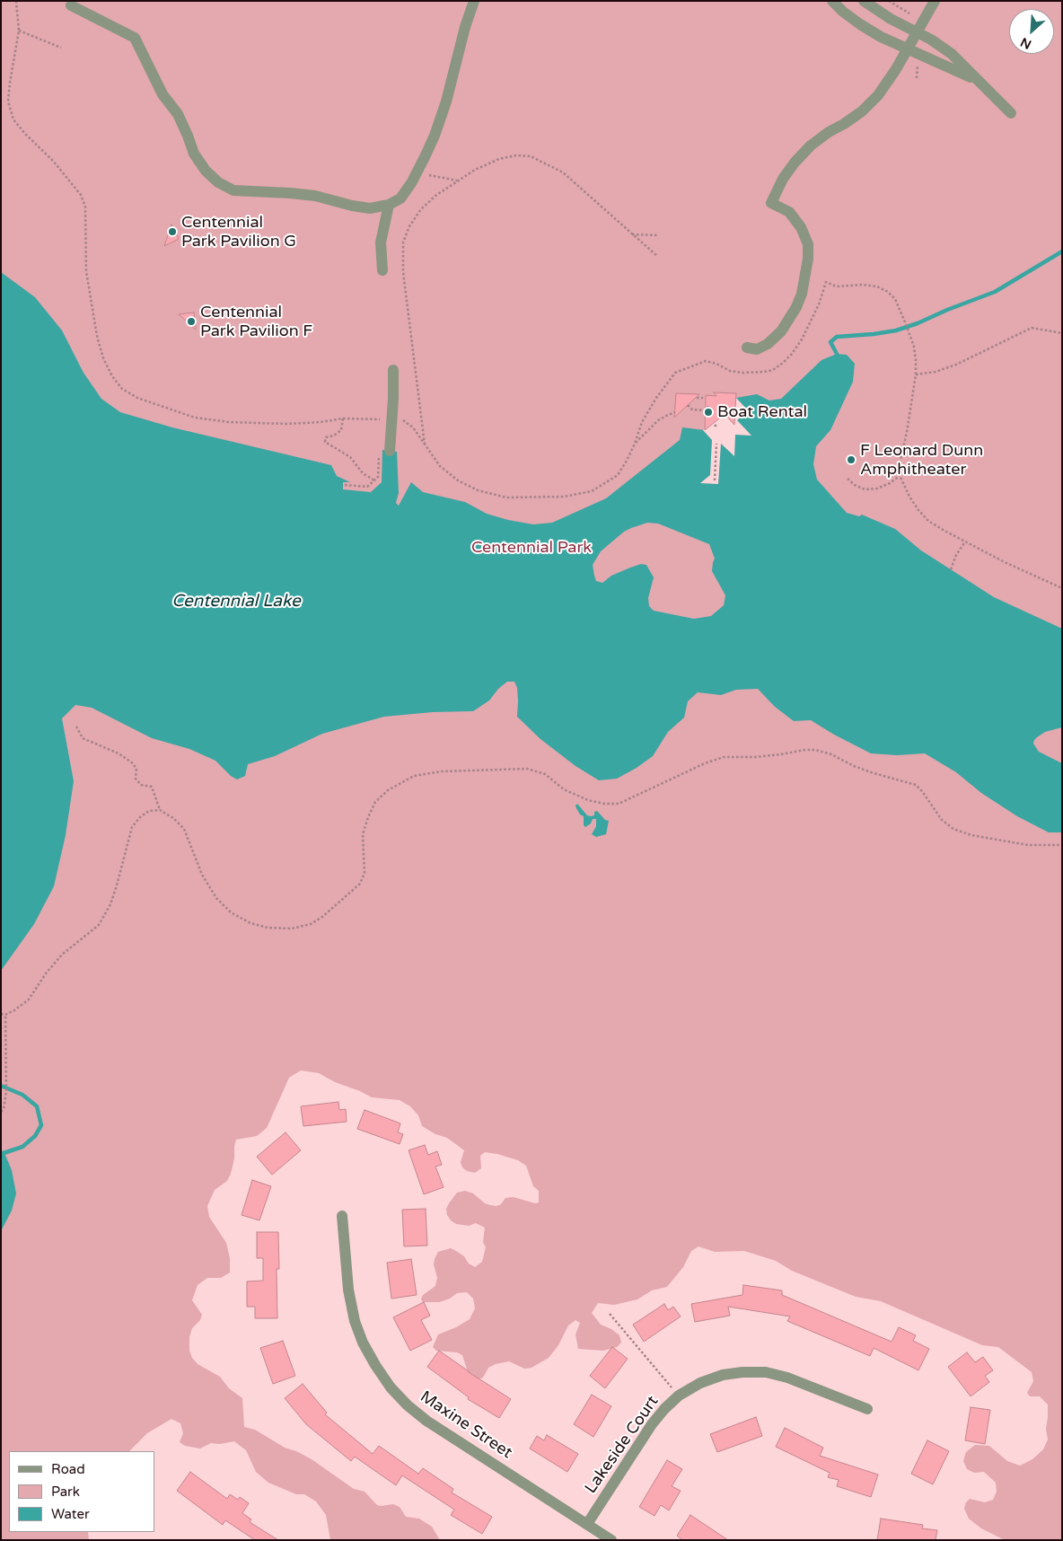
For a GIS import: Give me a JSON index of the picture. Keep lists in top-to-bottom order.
{
  "streets": {
    "street": ["Maxine Street", "Lakeside Court"]
  },
  "crossings": [
    ["Maxine Street", "Lakeside Court"]
  ],
  "water": ["Centennial Lake"],
  "parks": ["Centennial Park"],
  "places": [
    "Centennial Park Pavilion G",
    "Centennial Park Pavilion F",
    "Boat Rental",
    "F Leonard Dunn Amphitheater"
  ],
  "legend": ["Road", "Park", "Water"],
  "north": "bottom left"
}
